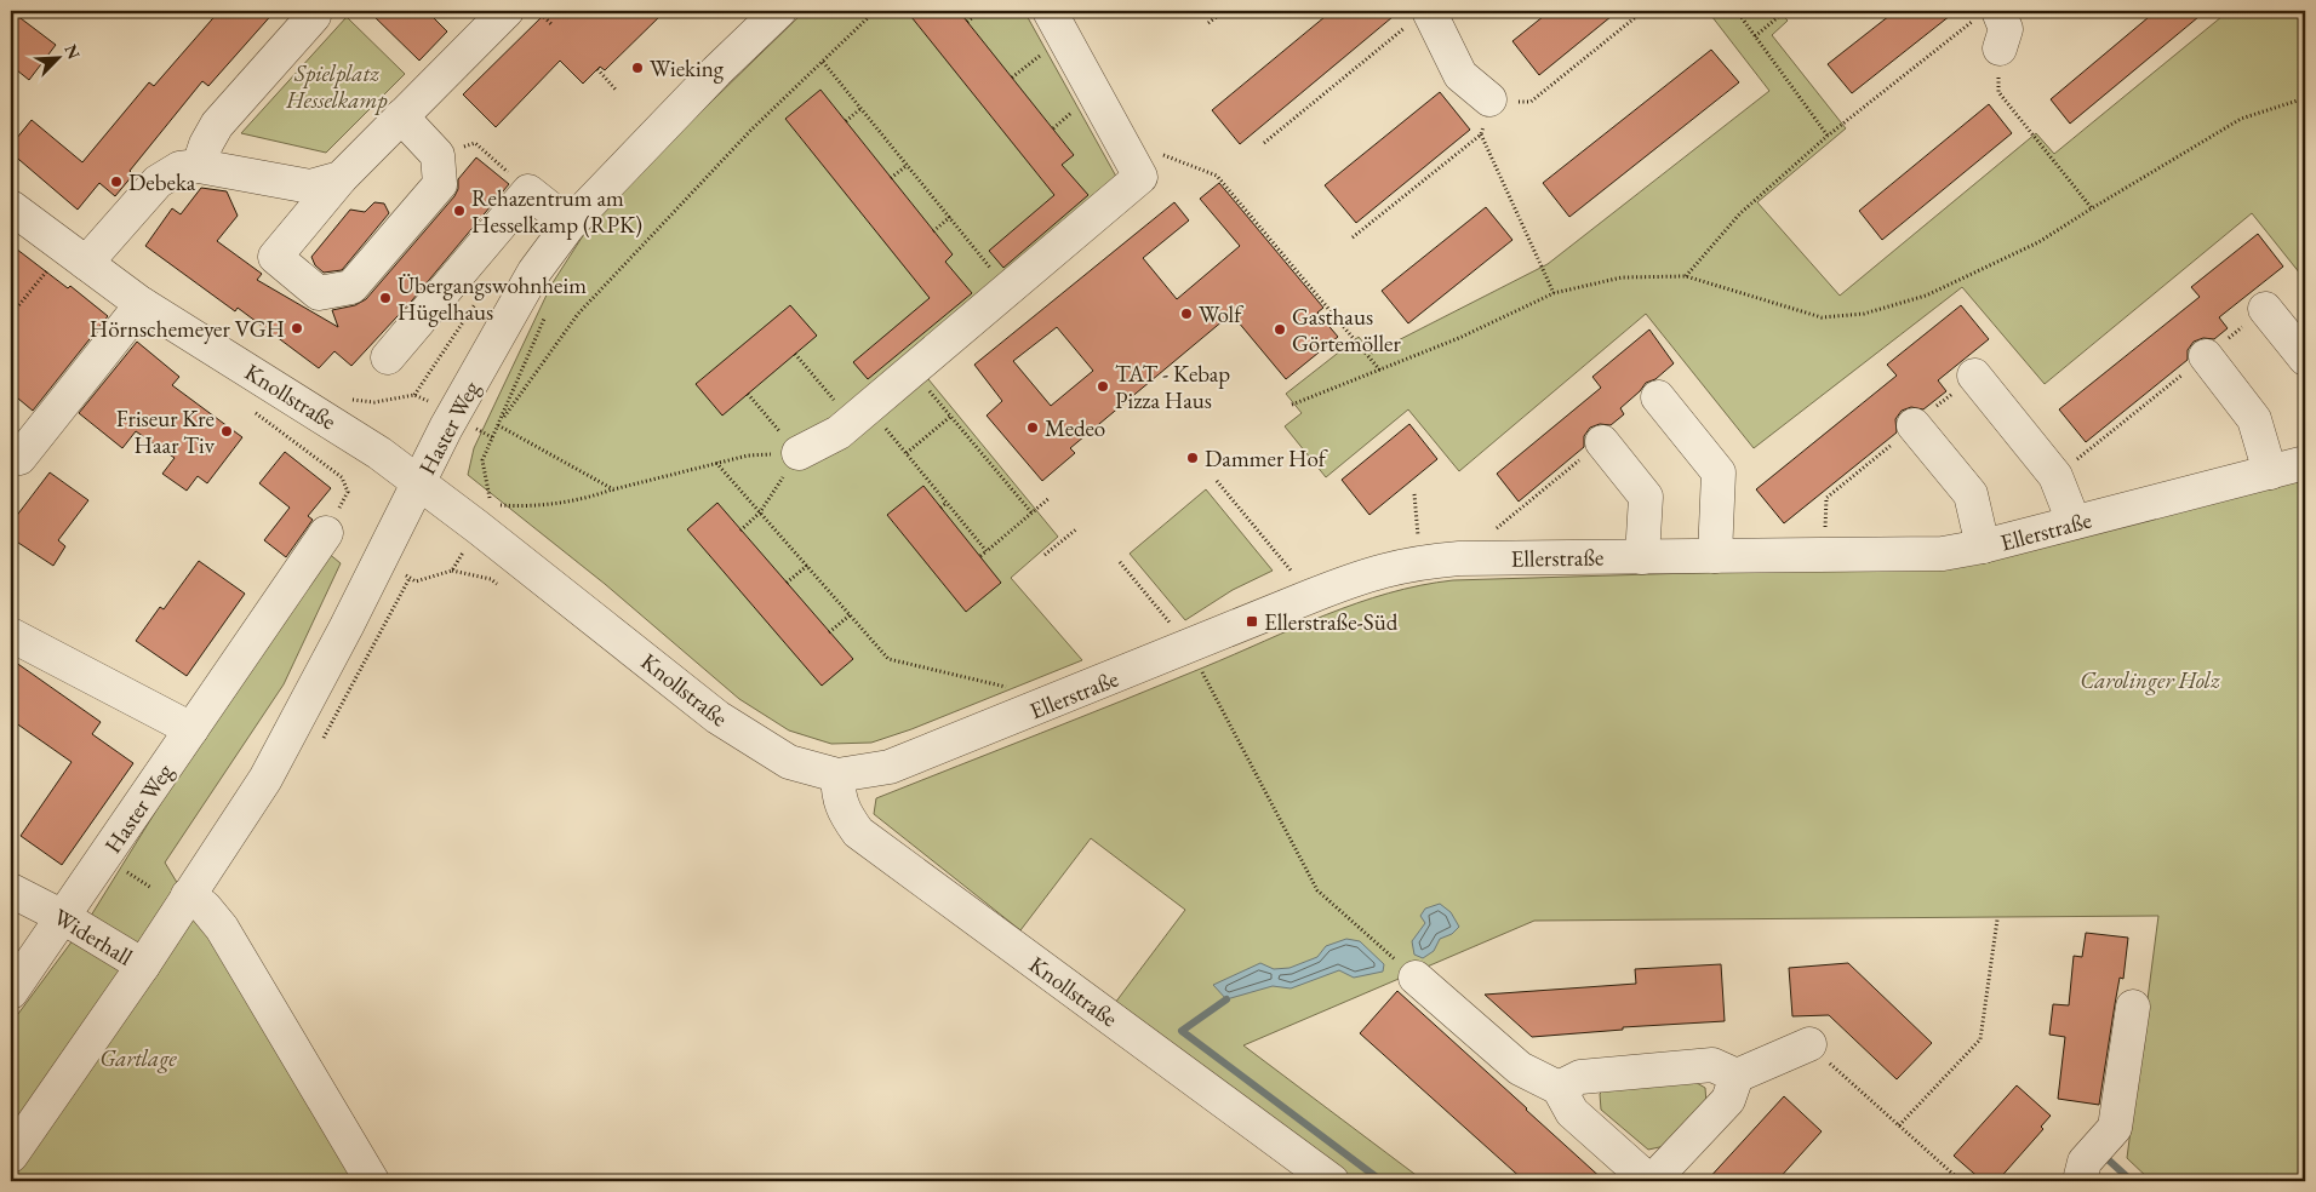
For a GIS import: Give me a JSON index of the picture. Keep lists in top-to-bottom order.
{
  "streets": {
    "street": [
      "Knollstraße",
      "Haster Weg",
      "Ellerstraße",
      "Widerhall"
    ]
  },
  "crossings": [
    ["Knollstraße", "Haster Weg"],
    ["Knollstraße", "Ellerstraße"],
    ["Haster Weg", "Widerhall"]
  ],
  "parks": ["Spielplatz Hesselkamp", "Carolinger Holz", "Gartlage"],
  "places": {
    "other": [
      "Wieking",
      "Debeka",
      "Rehazentrum am Hesselkamp (RPK)",
      "Übergangswohnheim Hügelhaus",
      "Wolf",
      "Hörnschemeyer VGH",
      "Gasthaus Görtemöller",
      "TAT - Kebap Pizza Haus",
      "Medeo",
      "Friseur Kre Haar Tiv",
      "Dammer Hof"
    ],
    "transit": ["Ellerstraße-Süd"]
  },
  "north": "top right"
}
